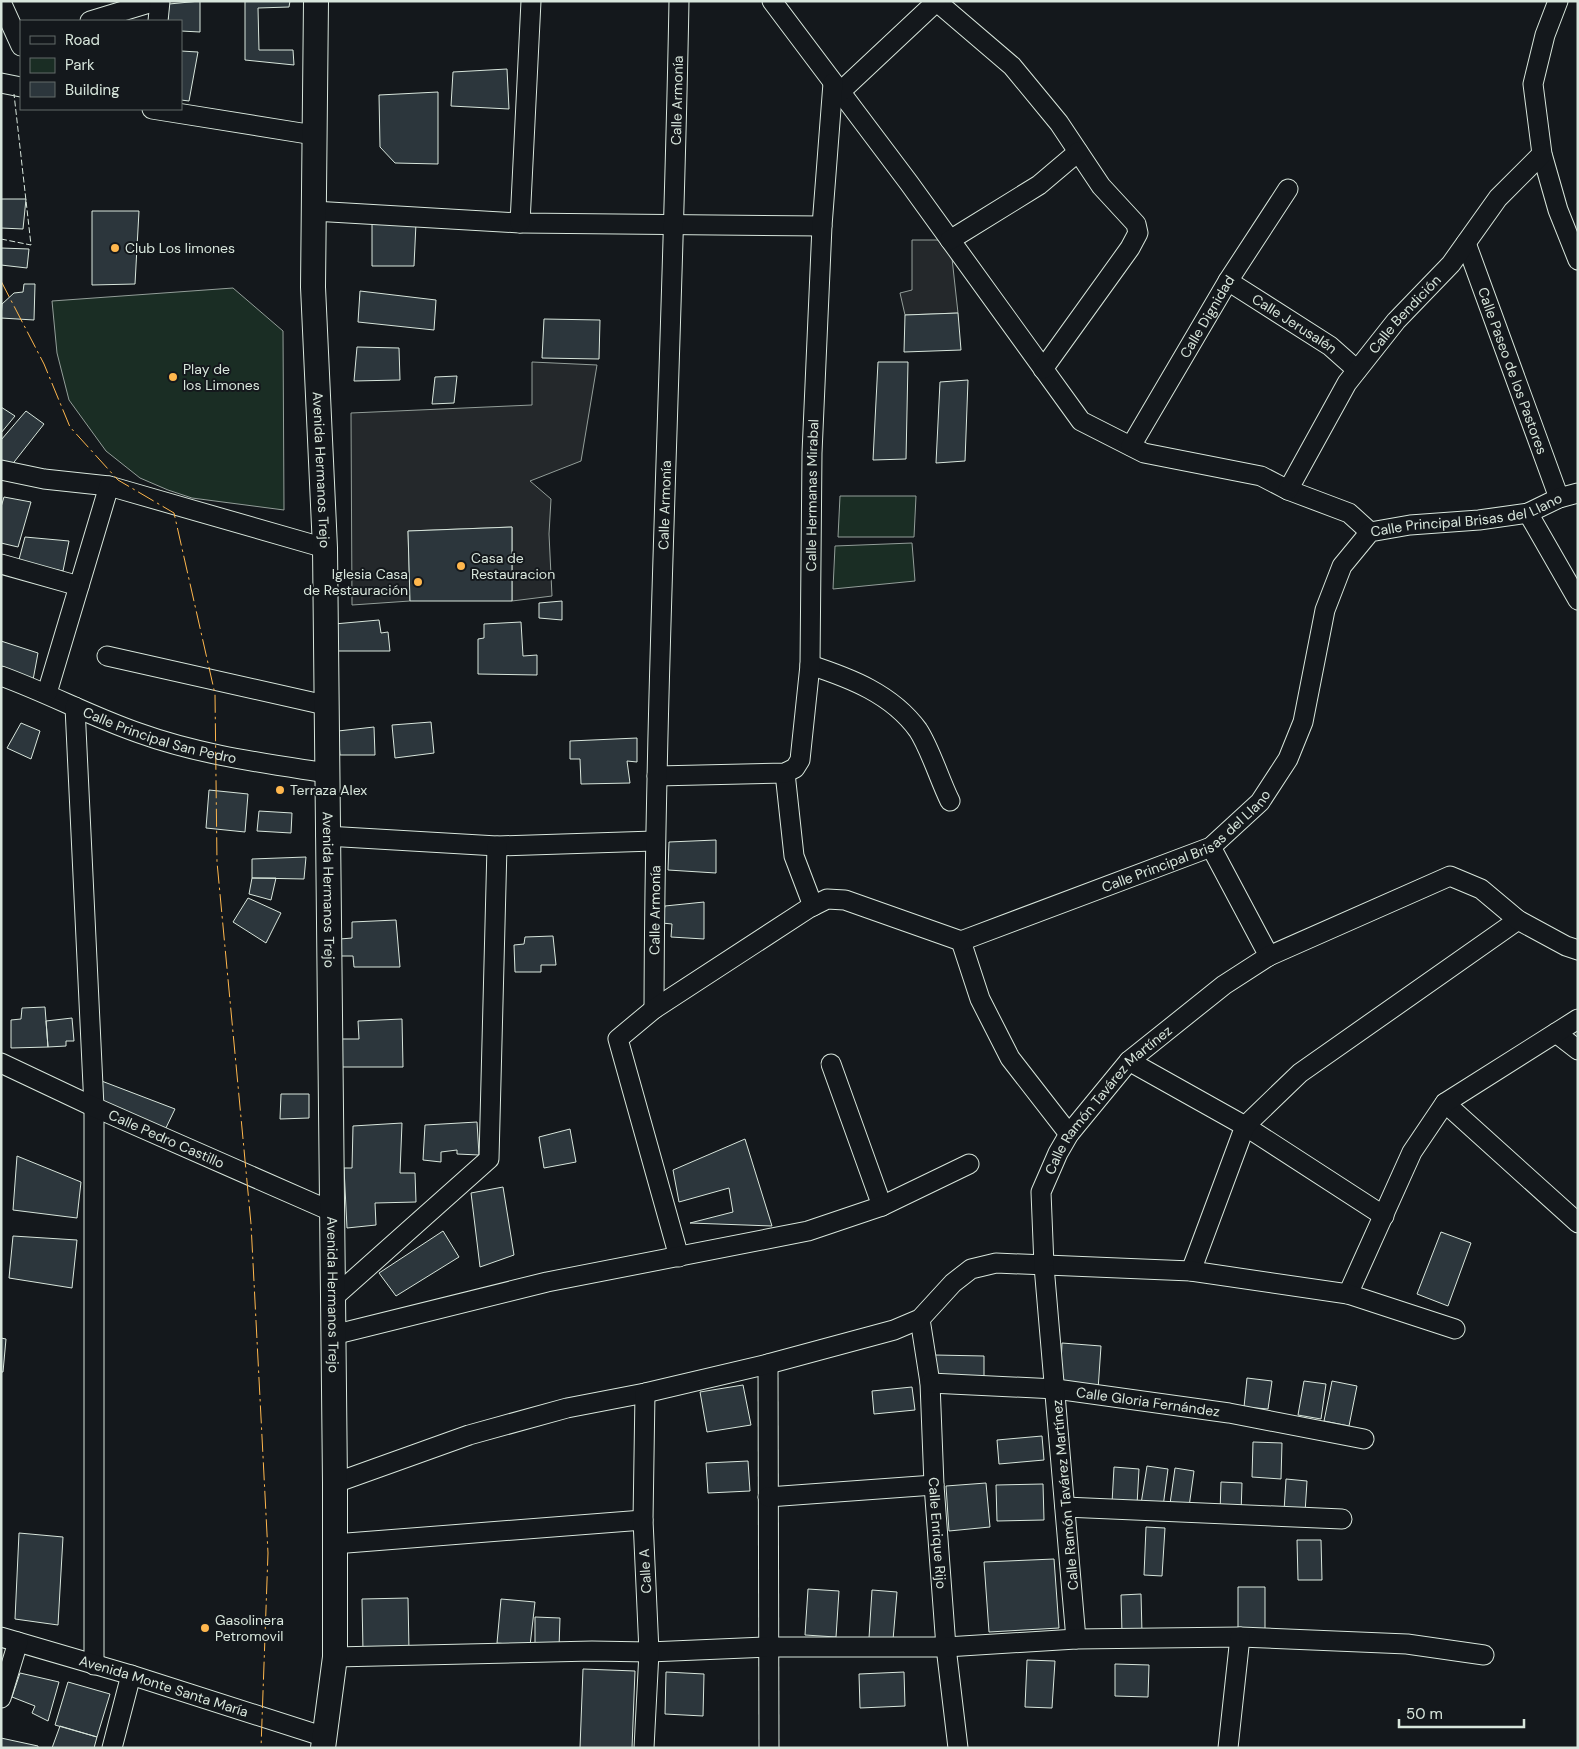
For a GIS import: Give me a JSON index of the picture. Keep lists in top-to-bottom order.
{
  "streets": {
    "main road": ["Avenida Hermanos Trejo"],
    "street": [
      "Calle Armonía",
      "Calle Bendición",
      "Calle Dignidad",
      "Calle Jerusalén",
      "Calle Paseo de los Pastores",
      "Calle Hermanas Mirabal",
      "Calle Principal Brisas del Llano",
      "Calle Principal San Pedro",
      "Calle Ramón Tavárez Martínez",
      "Calle Pedro Castillo",
      "Calle Gloria Fernández",
      "Calle Enrique Rijo",
      "Calle A",
      "Avenida Monte Santa María"
    ]
  },
  "crossings": [
    ["Calle Bendición", "Calle Jerusalén"],
    ["Calle Bendición", "Calle Paseo de los Pastores"],
    ["Calle Dignidad", "Calle Jerusalén"],
    ["Calle Paseo de los Pastores", "Calle Principal Brisas del Llano"],
    ["Avenida Hermanos Trejo", "Calle Principal San Pedro"],
    ["Avenida Hermanos Trejo", "Calle Pedro Castillo"],
    ["Avenida Hermanos Trejo", "Avenida Monte Santa María"],
    ["Calle Ramón Tavárez Martínez", "Calle Gloria Fernández"],
    ["Calle Gloria Fernández", "Calle Enrique Rijo"]
  ],
  "places": [
    "Club Los limones",
    "Play de los Limones",
    "Casa de Restauracion",
    "Iglesia Casa de Restauración",
    "Terraza Alex",
    "Gasolinera Petromovil"
  ],
  "legend": ["Road", "Park", "Building"],
  "scale_bar": "50 m"
}
